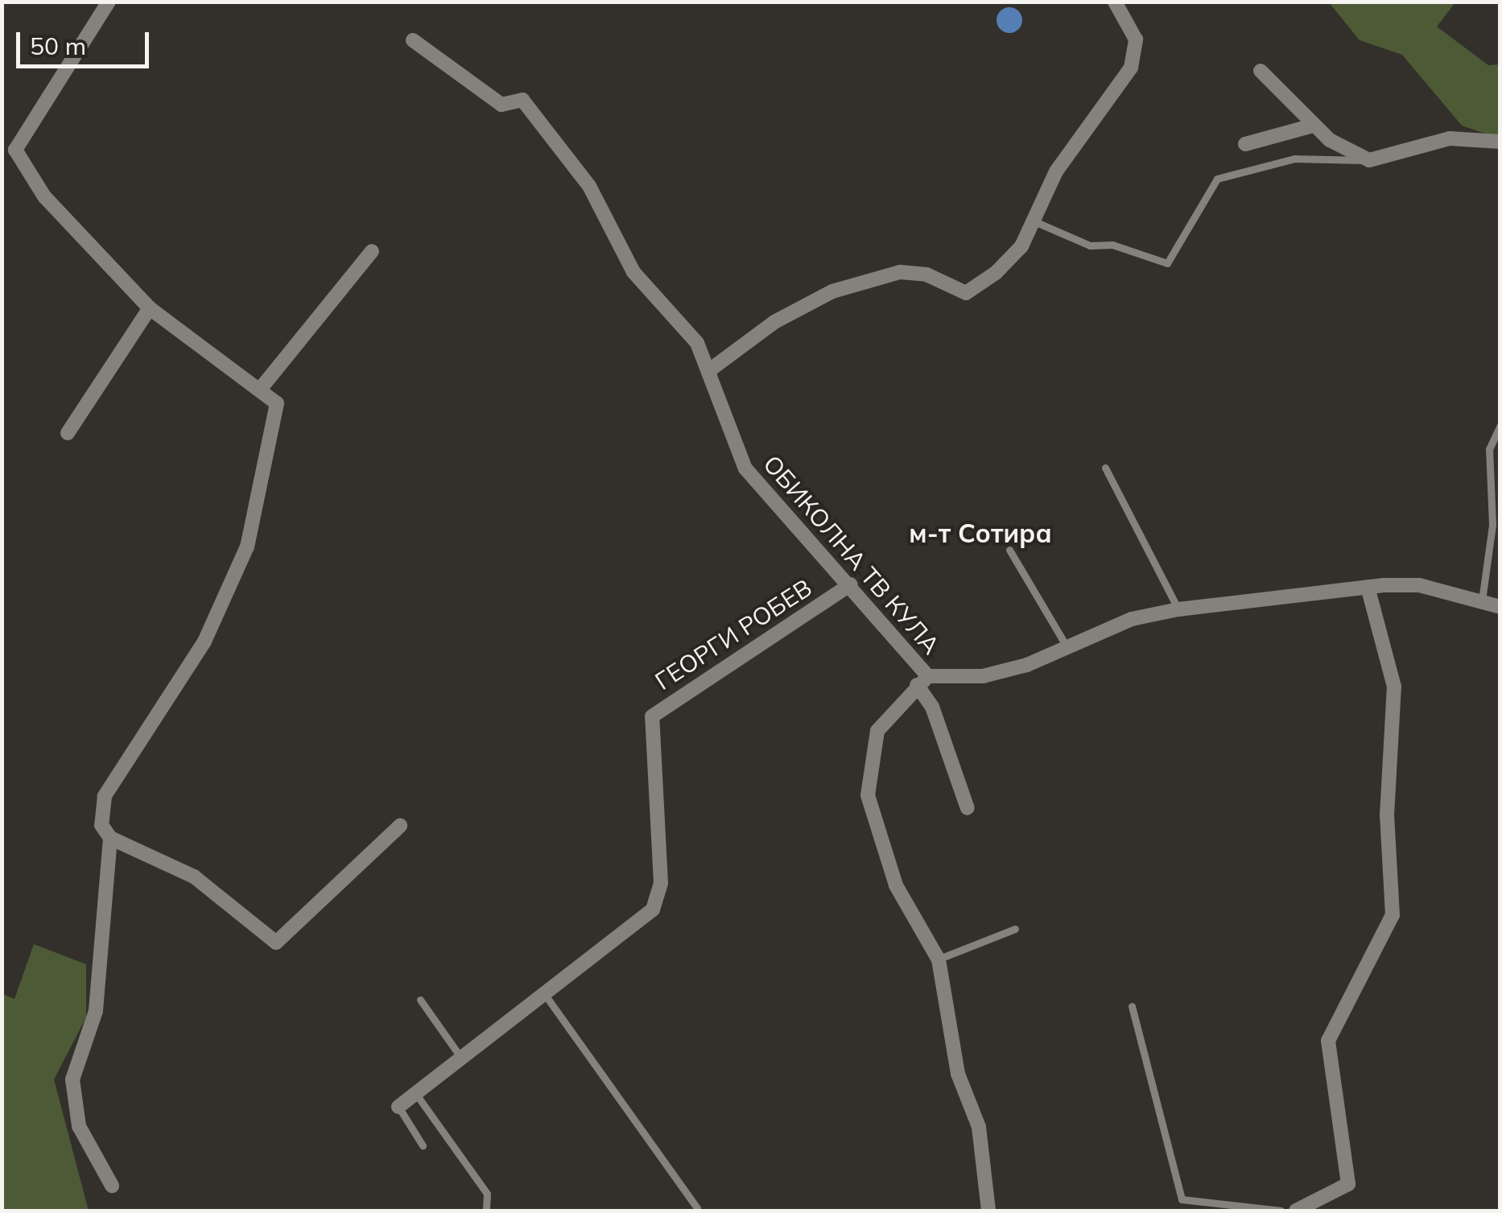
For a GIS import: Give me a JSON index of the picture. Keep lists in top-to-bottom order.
{
  "streets": {
    "street": ["ОБИКОЛНА ТВ КУЛА", "ГЕОРГИ РОБЕВ"]
  },
  "crossings": [
    ["ОБИКОЛНА ТВ КУЛА", "ГЕОРГИ РОБЕВ"]
  ],
  "districts": ["м-т Сотира"],
  "scale_bar": "50 m"
}
